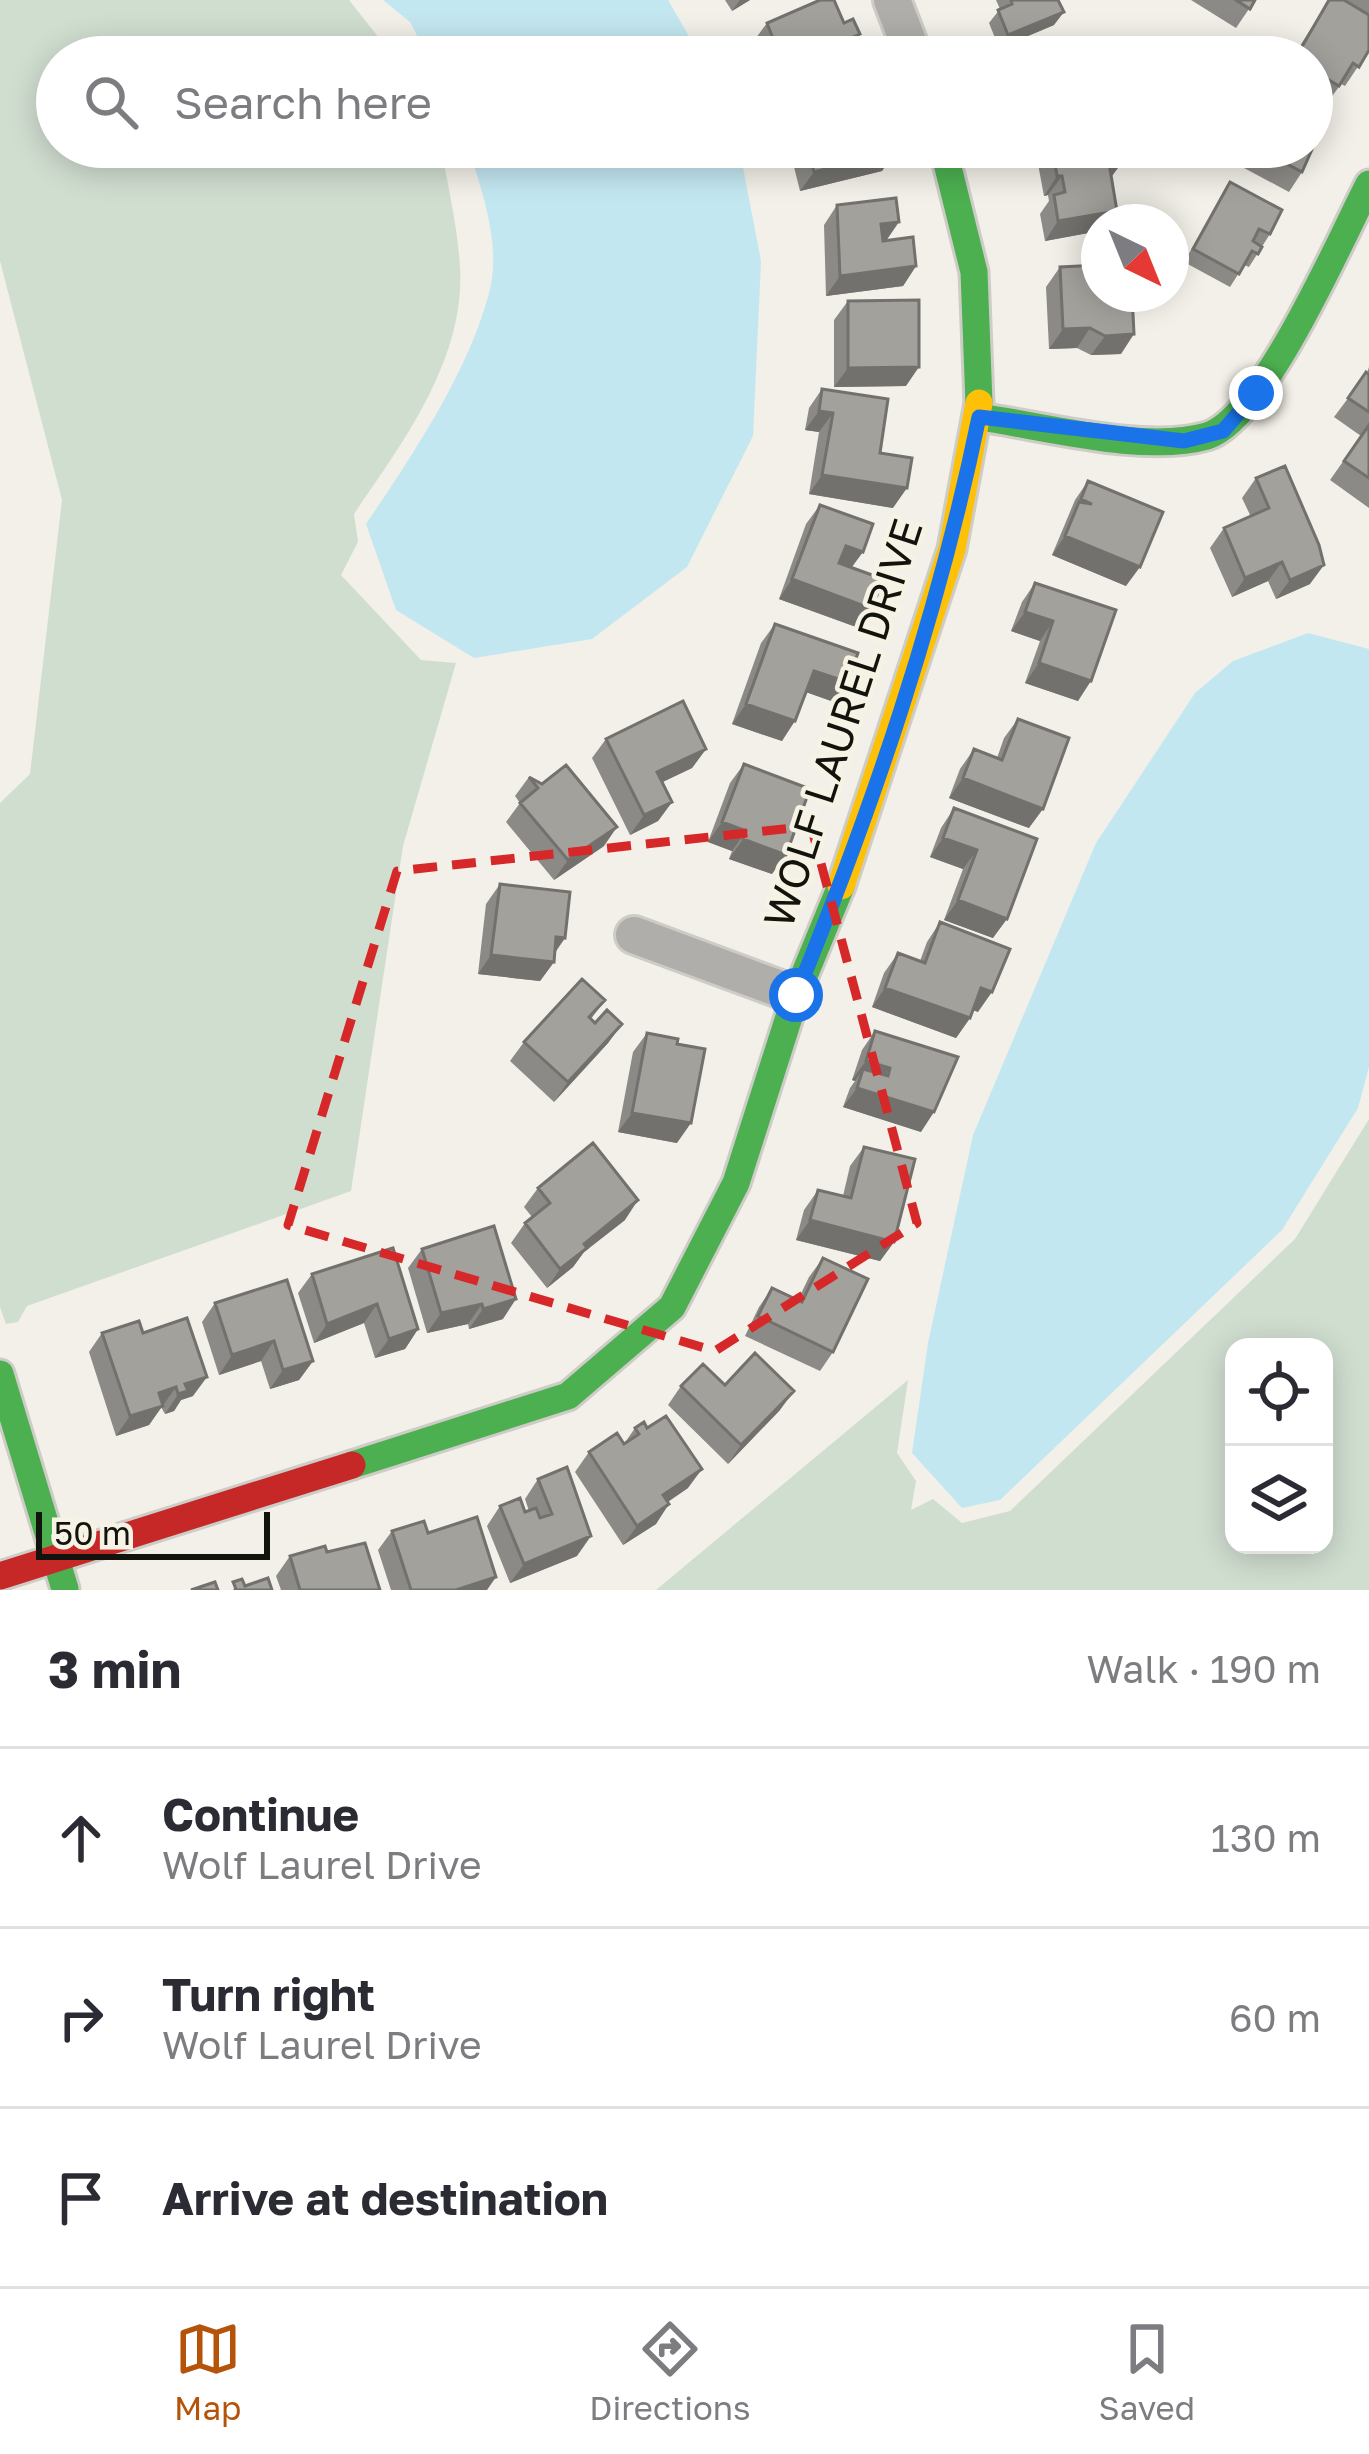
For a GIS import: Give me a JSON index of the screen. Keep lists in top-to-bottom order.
{
  "streets": {
    "street": ["WOLF LAUREL DRIVE"]
  },
  "scale_bar": "50 m",
  "north": "bottom right",
  "page": {
    "search": "Search here",
    "scale": "50 m",
    "heading": ["3 min", "Walk · 190 m"],
    "list": [
      ["Continue", "Wolf Laurel Drive", "130 m"],
      ["Turn right", "Wolf Laurel Drive", "60 m"],
      "Arrive at destination"
    ],
    "nav": ["Map", "Directions", "Saved"]
  }
}
